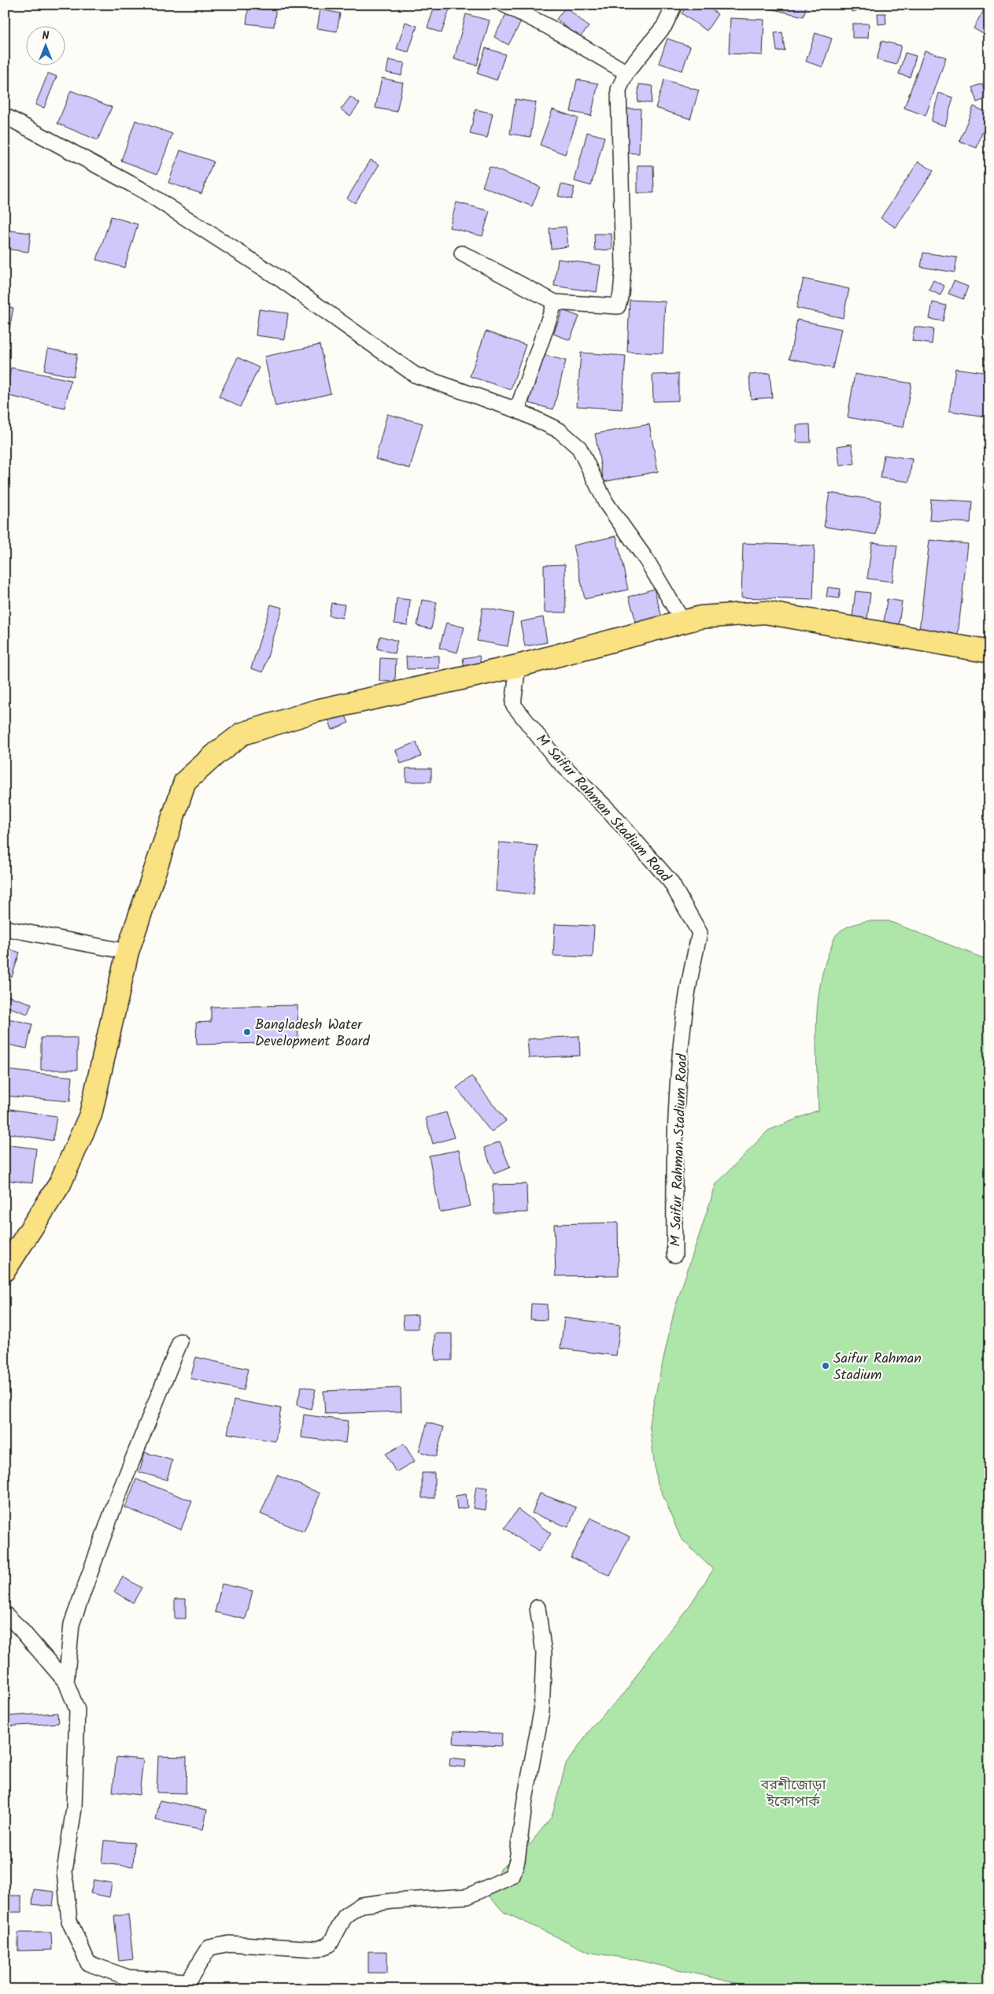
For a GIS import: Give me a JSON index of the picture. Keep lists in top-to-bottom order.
{
  "streets": {
    "street": ["M Saifur Rahman Stadium Road"]
  },
  "parks": ["বরশীজোড়া ইকোপার্ক"],
  "places": ["Bangladesh Water Development Board", "Saifur Rahman Stadium"],
  "north": "top"
}
